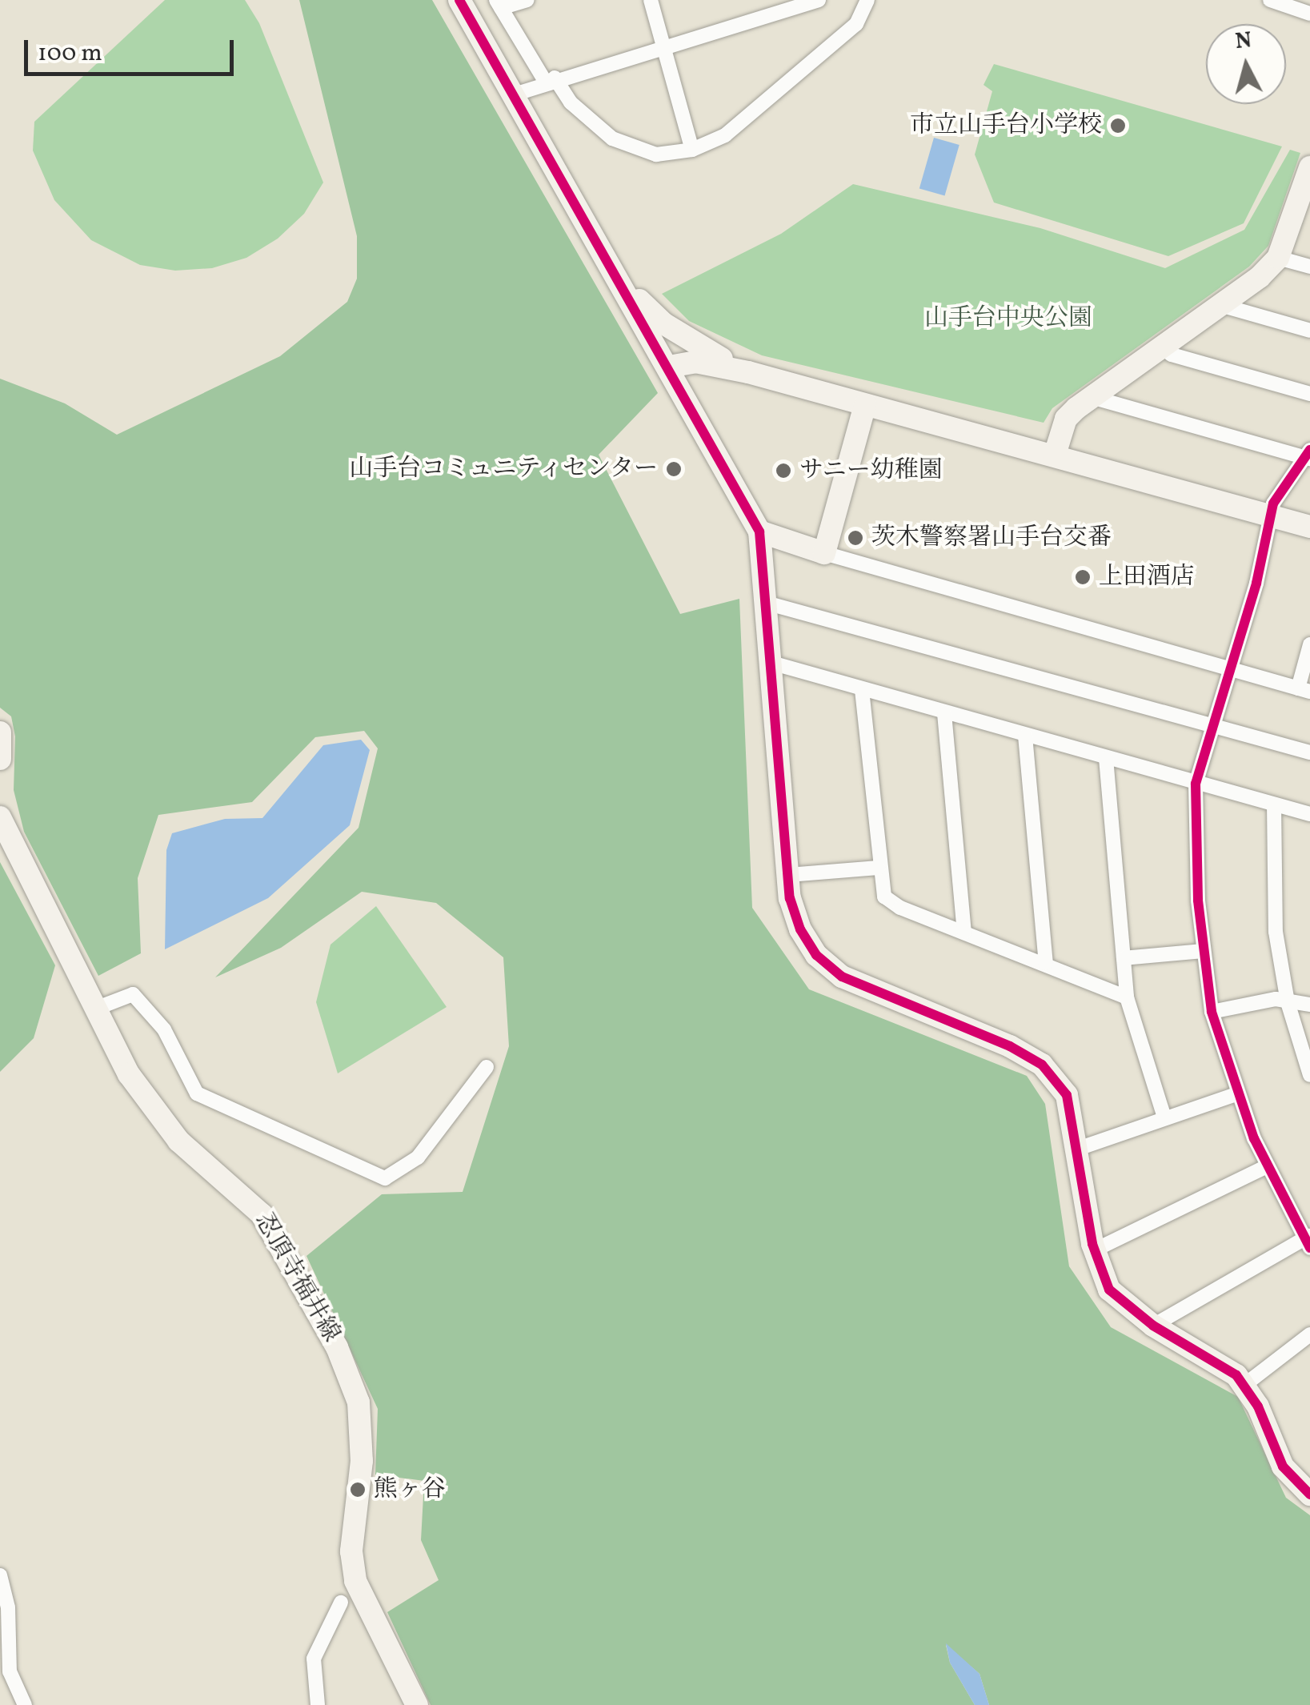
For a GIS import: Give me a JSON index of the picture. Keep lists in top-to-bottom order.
{
  "streets": {
    "street": ["忍頂寺福井線"]
  },
  "parks": ["山手台中央公園"],
  "places": [
    "市立山手台小学校",
    "山手台コミュニティセンター",
    "サニー幼稚園",
    "茨木警察署山手台交番",
    "上田酒店",
    "熊ヶ谷"
  ],
  "scale_bar": "100 m",
  "north": "top"
}
